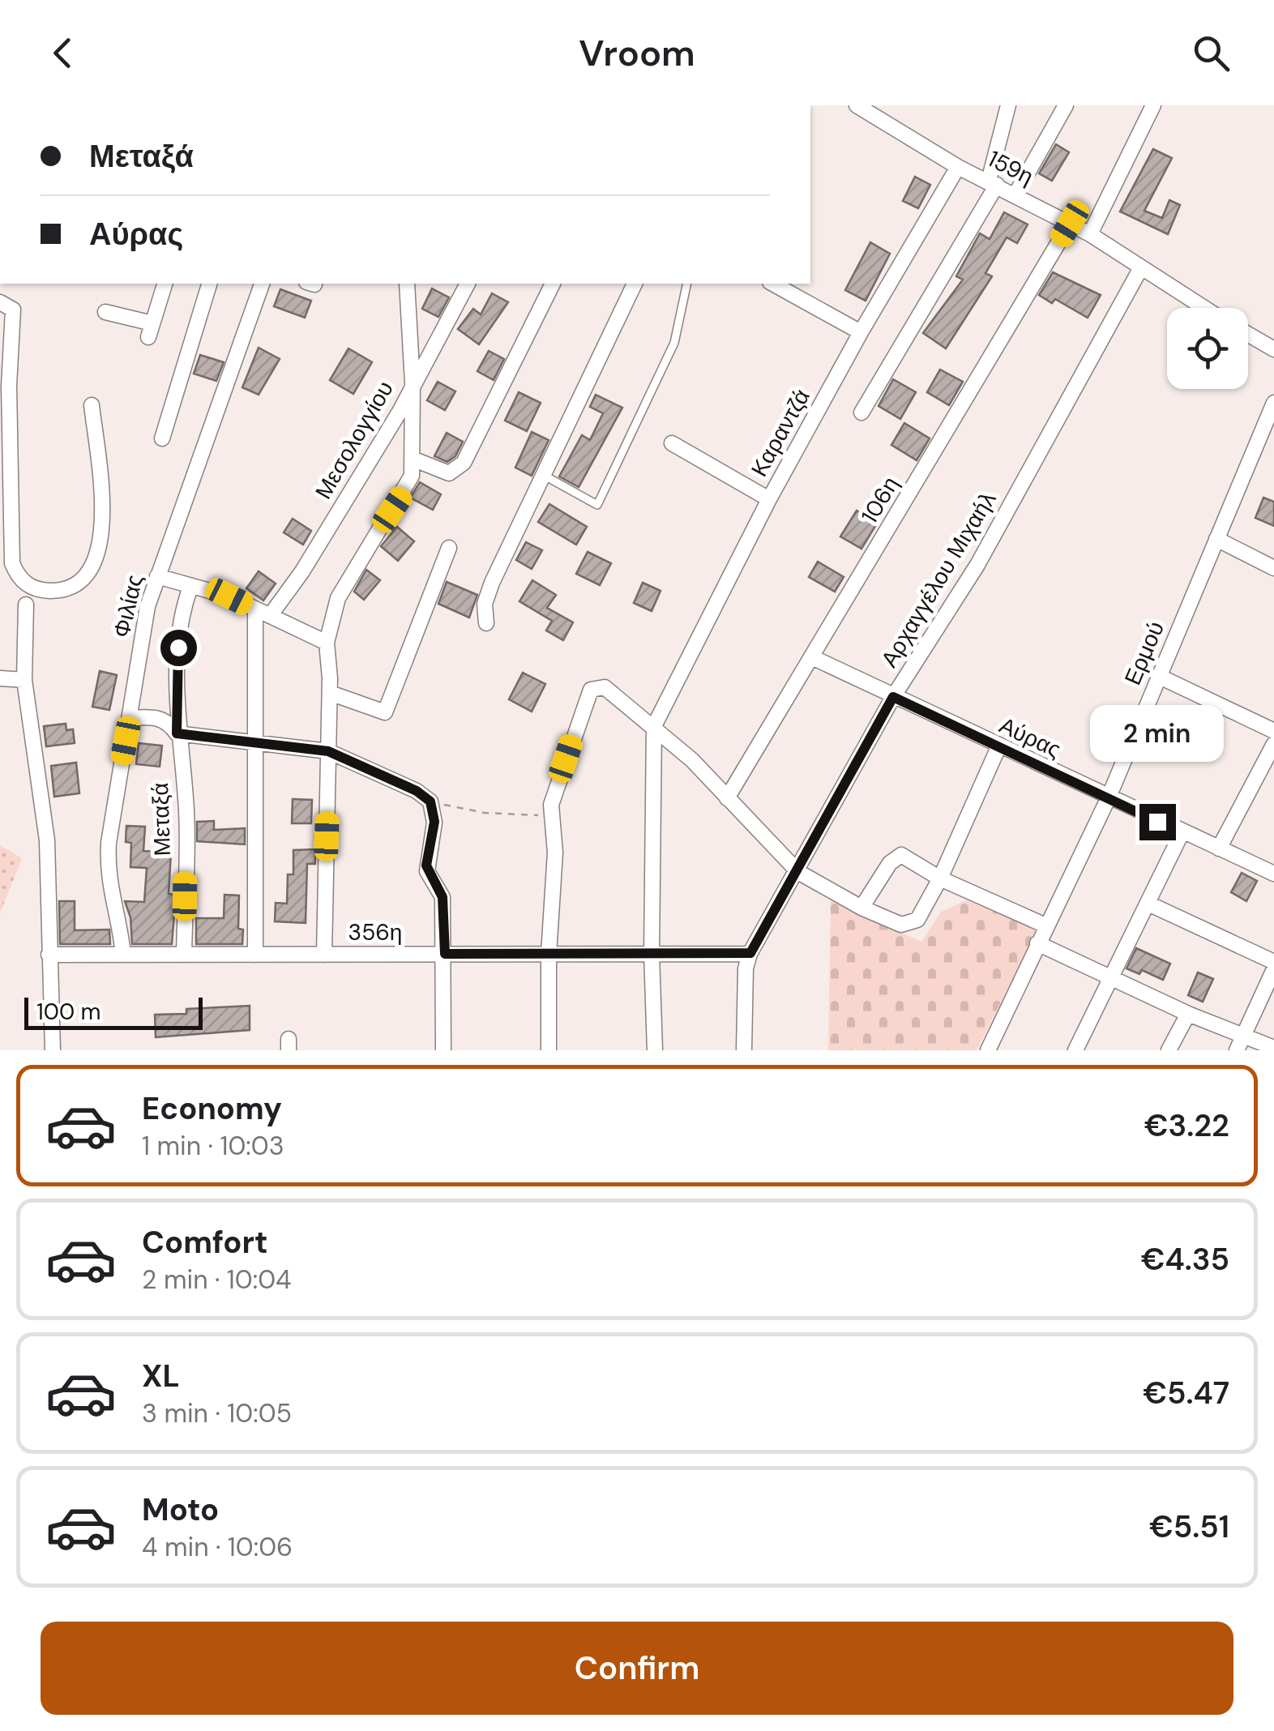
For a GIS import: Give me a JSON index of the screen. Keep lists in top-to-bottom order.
{
  "streets": {
    "street": [
      "159η",
      "Καραντζά",
      "Μεσολογγίου",
      "106η",
      "Αρχαγγέλου Μιχαήλ",
      "Φιλίας",
      "Ερμού",
      "Αύρας",
      "Μεταξά",
      "356η"
    ]
  },
  "crossings": [
    ["159η", "Καραντζά"],
    ["159η", "106η"],
    ["159η", "Αρχαγγέλου Μιχαήλ"],
    ["106η", "Αύρας"],
    ["Αρχαγγέλου Μιχαήλ", "Αύρας"],
    ["Αρχαγγέλου Μιχαήλ", "356η"],
    ["Φιλίας", "356η"],
    ["Ερμού", "Αύρας"],
    ["Μεταξά", "356η"]
  ],
  "scale_bar": "100 m",
  "page": {
    "header": "Vroom",
    "banner": ["Μεταξά", "Αύρας"],
    "bubble": "2 min",
    "scale": "100 m",
    "list": [
      {
        "name": "Economy",
        "note": "1 min · 10:03",
        "value": "€3.22"
      },
      {
        "name": "Comfort",
        "note": "2 min · 10:04",
        "value": "€4.35"
      },
      {
        "name": "XL",
        "note": "3 min · 10:05",
        "value": "€5.47"
      },
      {
        "name": "Moto",
        "note": "4 min · 10:06",
        "value": "€5.51"
      }
    ],
    "buttons": "Confirm"
  }
}
